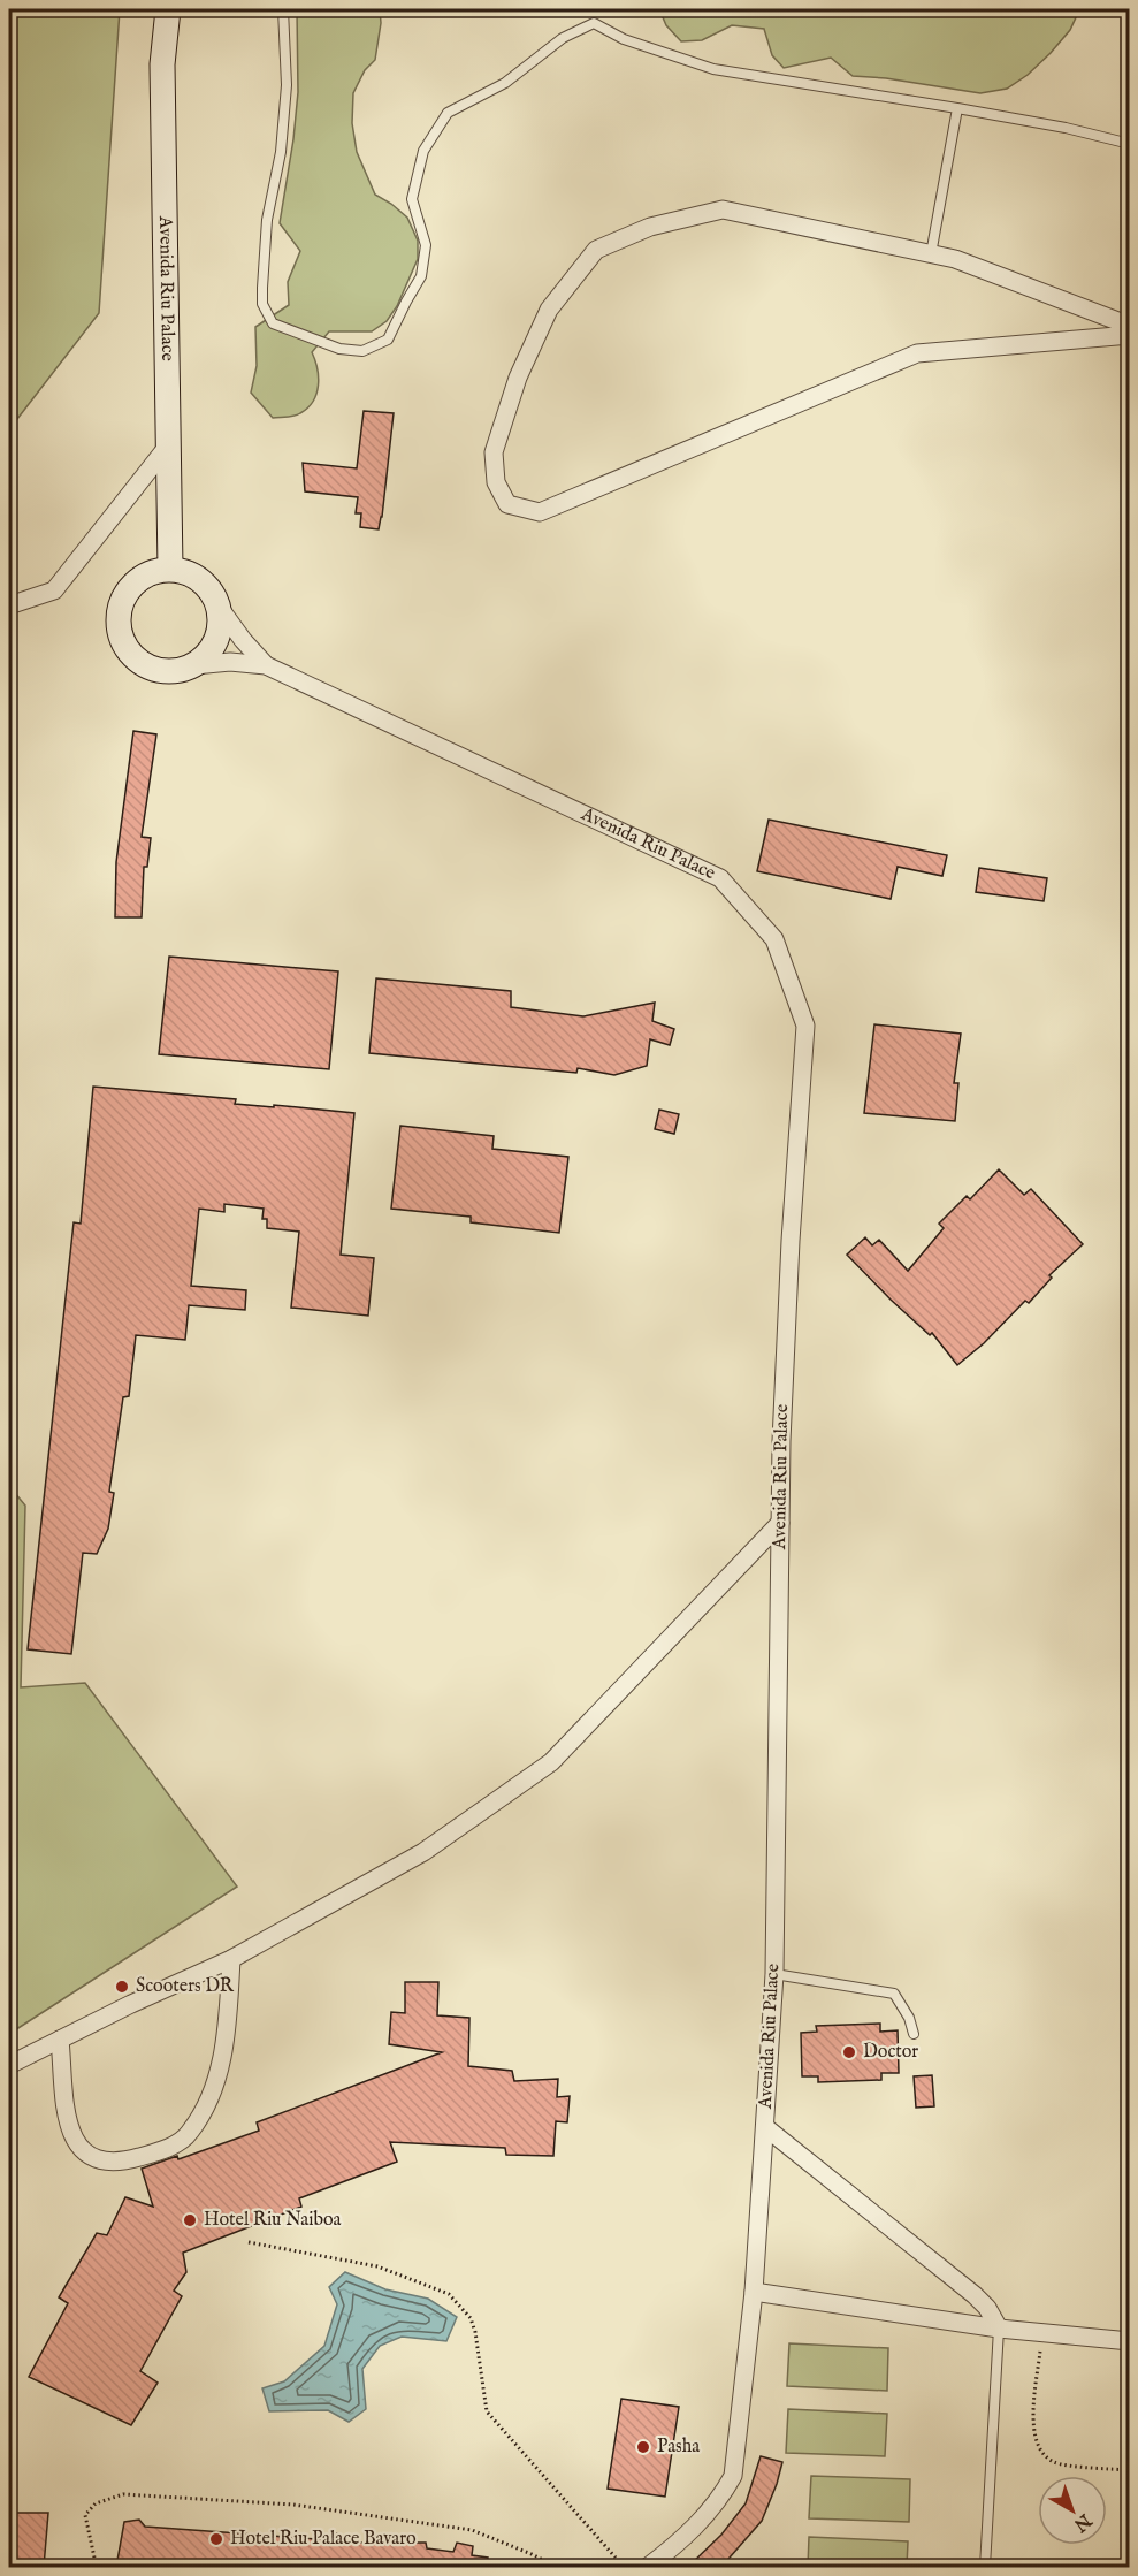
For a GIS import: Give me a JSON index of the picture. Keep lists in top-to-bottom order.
{
  "streets": {
    "street": ["Avenida Riu Palace"]
  },
  "places": [
    "Scooters DR",
    "Doctor",
    "Hotel Riu Naiboa",
    "Pasha",
    "Hotel Riu Palace Bavaro"
  ],
  "north": "bottom right"
}
